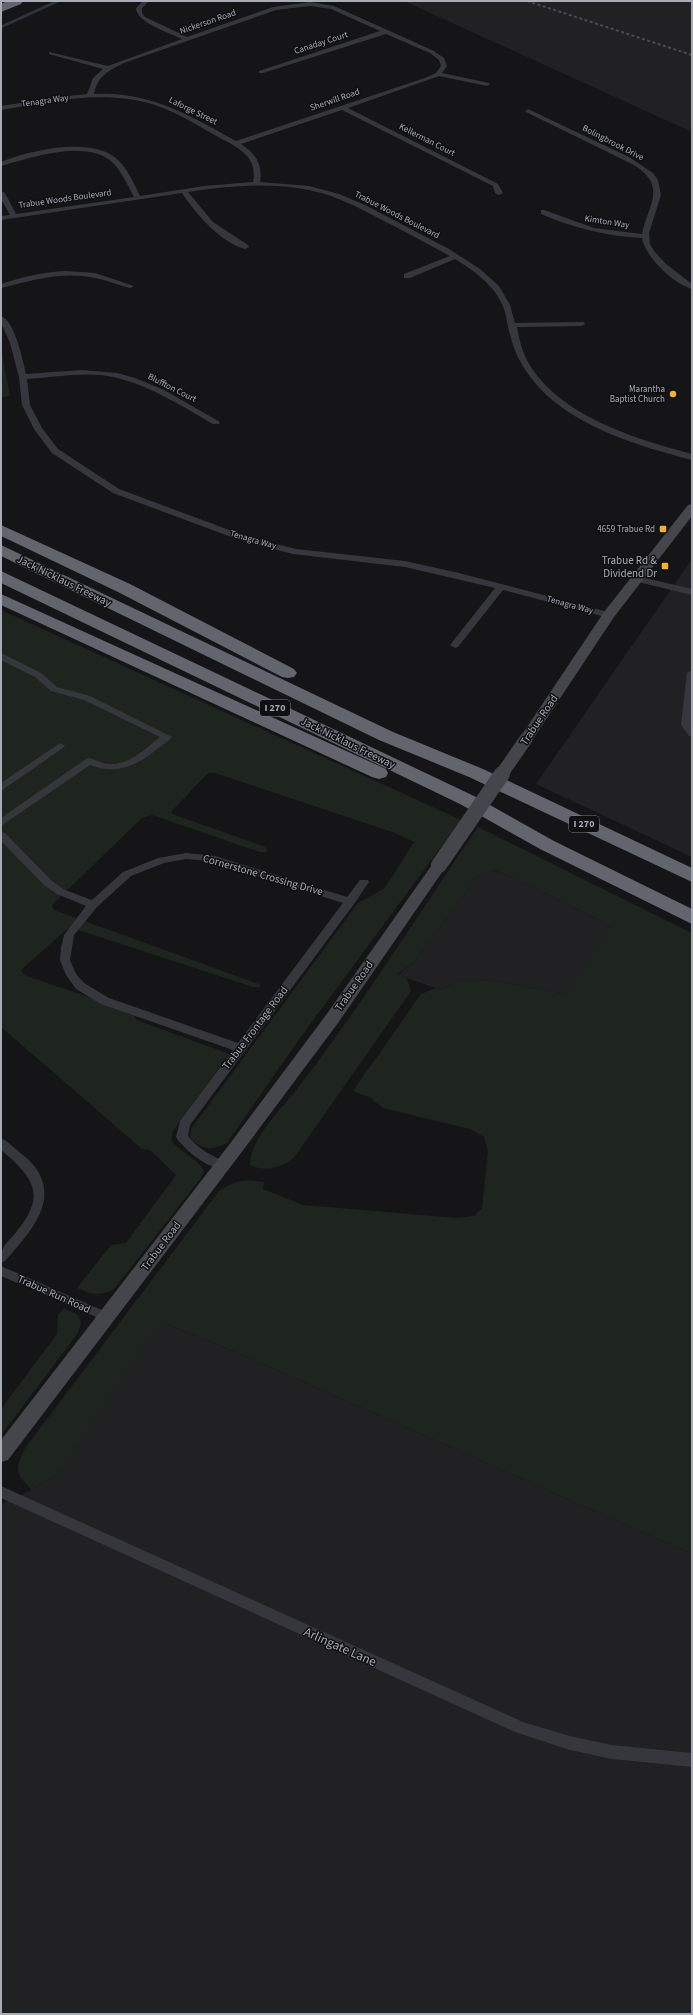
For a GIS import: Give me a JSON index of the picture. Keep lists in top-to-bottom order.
{
  "streets": {
    "highway": ["Jack Nicklaus Freeway", "I 270"],
    "main road": ["Trabue Road"],
    "street": [
      "Nickerson Road",
      "Canaday Court",
      "Sherwill Road",
      "Tenagra Way",
      "Laforge Street",
      "Kellerman Court",
      "Bolingbrook Drive",
      "Trabue Woods Boulevard",
      "Kimton Way",
      "Bluffton Court",
      "Cornerstone Crossing Drive",
      "Trabue Frontage Road",
      "Trabue Run Road",
      "Arlingate Lane"
    ]
  },
  "crossings": [
    ["Nickerson Road", "Canaday Court"],
    ["Nickerson Road", "Sherwill Road"],
    ["Nickerson Road", "Tenagra Way"],
    ["Nickerson Road", "Laforge Street"],
    ["Sherwill Road", "Laforge Street"],
    ["Sherwill Road", "Kellerman Court"],
    ["Tenagra Way", "Laforge Street"],
    ["Tenagra Way", "Bluffton Court"],
    ["Tenagra Way", "Trabue Road"],
    ["Laforge Street", "Trabue Woods Boulevard"],
    ["Bolingbrook Drive", "Kimton Way"],
    ["Trabue Road", "Trabue Frontage Road"],
    ["Trabue Road", "Trabue Run Road"],
    ["Cornerstone Crossing Drive", "Trabue Frontage Road"]
  ],
  "places": {
    "other": ["Marantha Baptist Church"],
    "transit": ["4659 Trabue Rd", "Trabue Rd & Dividend Dr"]
  }
}
